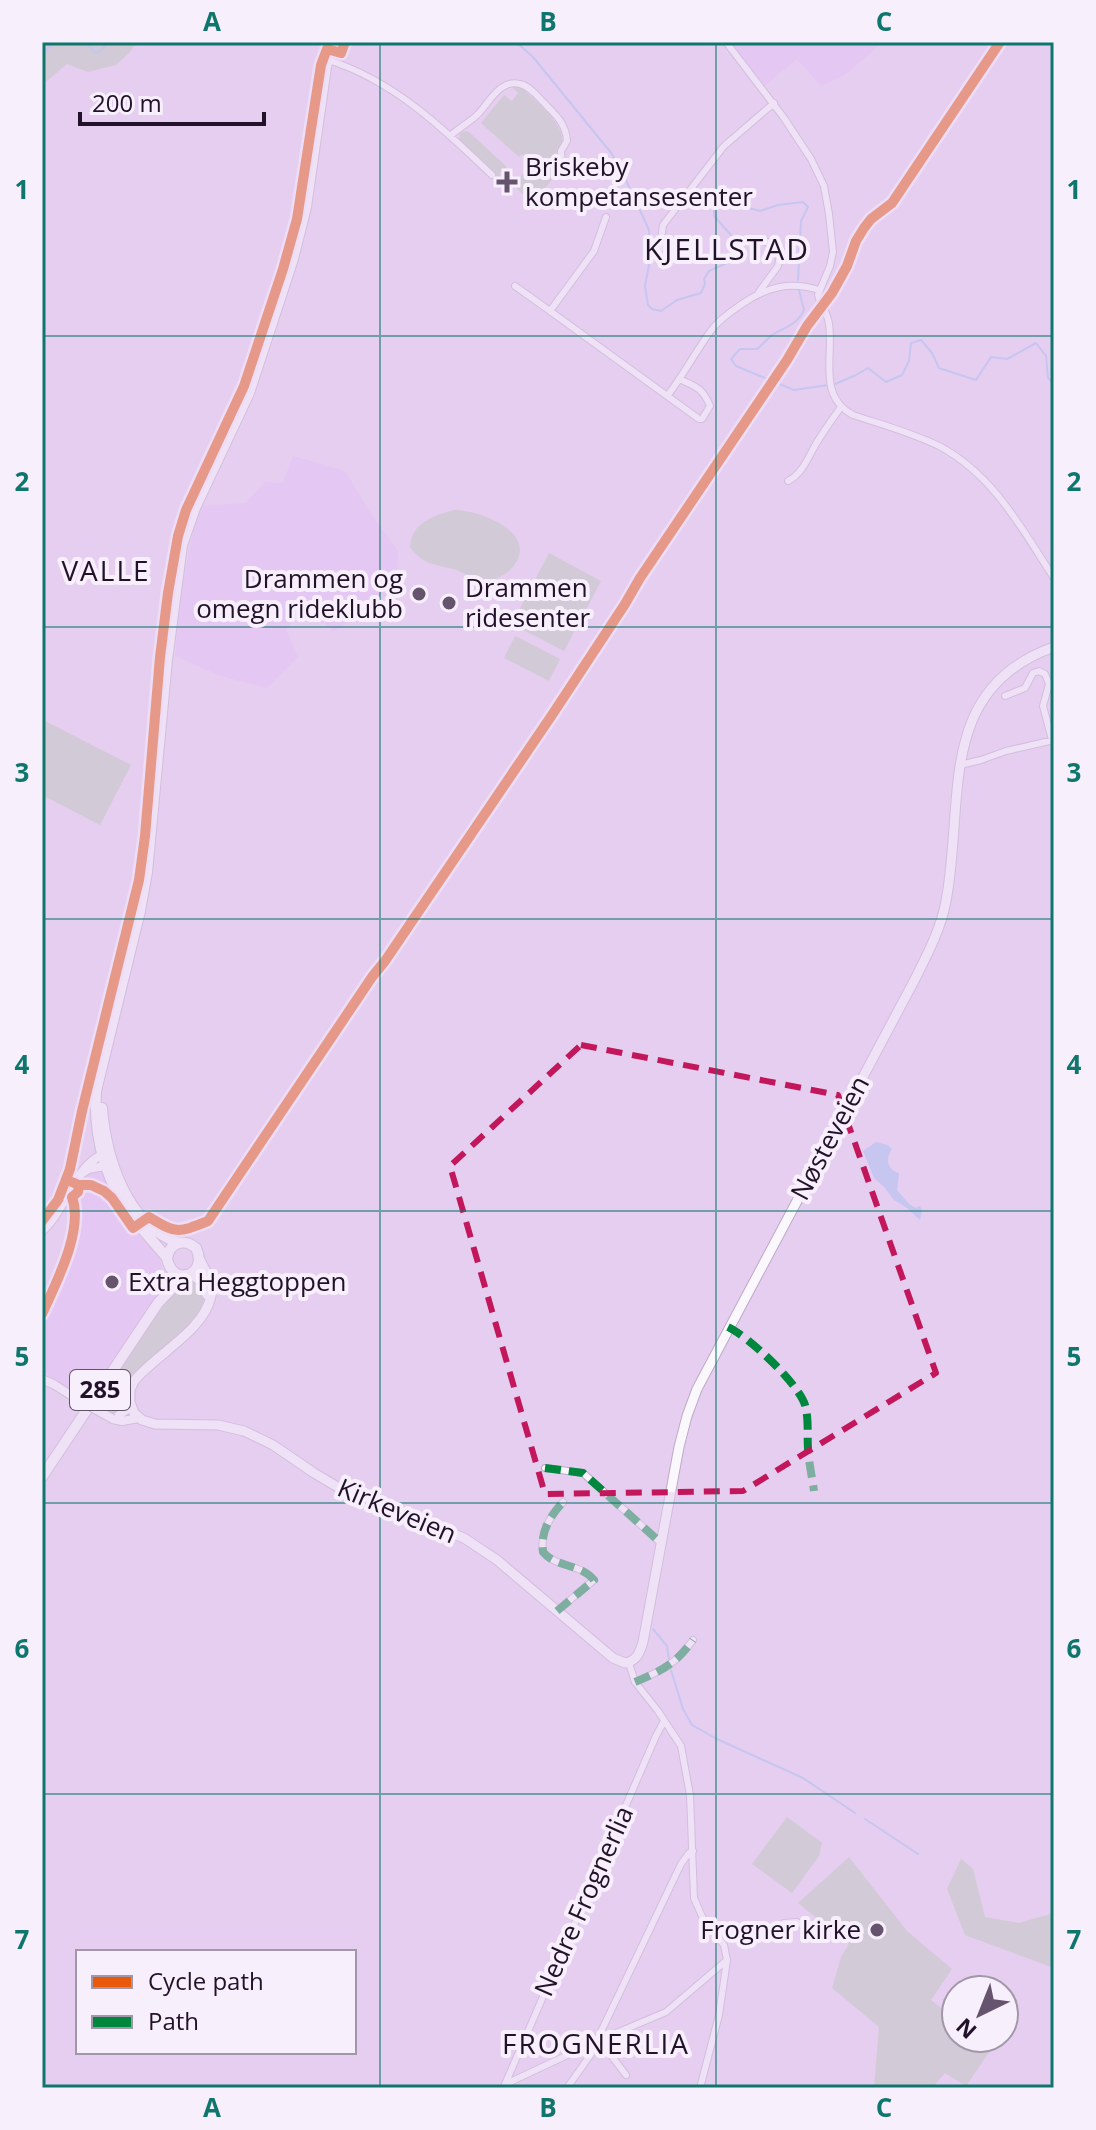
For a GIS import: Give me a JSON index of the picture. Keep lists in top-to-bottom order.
{
  "streets": {
    "main road": ["Nøsteveien", "285", "Kirkeveien"],
    "street": ["Nedre Frognerlia"]
  },
  "crossings": [
    ["Nøsteveien", "Kirkeveien"]
  ],
  "districts": ["KJELLSTAD", "VALLE", "FROGNERLIA"],
  "places": {
    "health": ["Briskeby kompetansesenter"],
    "other": [
      "Drammen og omegn rideklubb",
      "Drammen ridesenter",
      "Extra Heggtoppen",
      "Frogner kirke"
    ]
  },
  "legend": ["Cycle path", "Path"],
  "scale_bar": "200 m",
  "north": "bottom left",
  "grid": {
    "columns": ["A", "B", "C"],
    "rows": [
      "1",
      "2",
      "3",
      "4",
      "5",
      "6",
      "7"
    ]
  }
}
